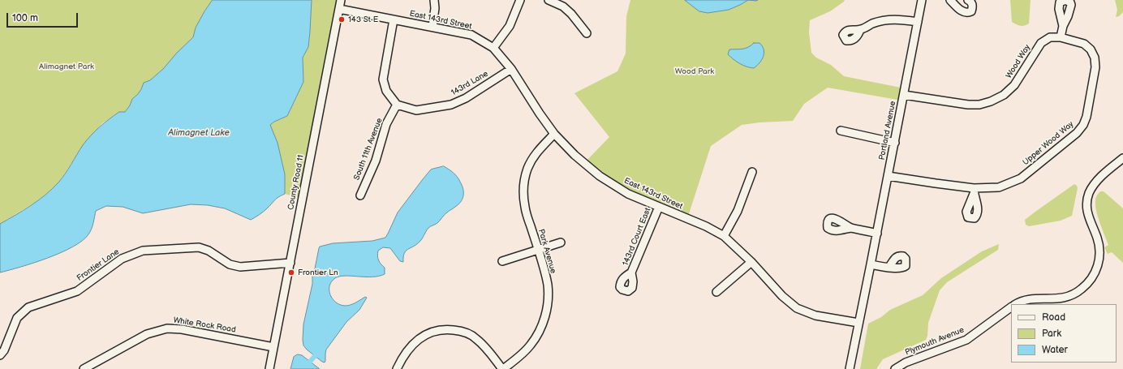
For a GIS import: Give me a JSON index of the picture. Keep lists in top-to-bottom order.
{
  "streets": {
    "street": [
      "East 143rd Street",
      "Wood Way",
      "143rd Lane",
      "Portland Avenue",
      "Upper Wood Way",
      "South 11th Avenue",
      "County Road 11",
      "143rd Court East",
      "Park Avenue",
      "Frontier Lane",
      "White Rock Road",
      "Plymouth Avenue"
    ]
  },
  "crossings": [
    ["East 143rd Street", "143rd Lane"],
    ["East 143rd Street", "Portland Avenue"],
    ["East 143rd Street", "County Road 11"],
    ["East 143rd Street", "143rd Court East"],
    ["East 143rd Street", "Park Avenue"],
    ["Wood Way", "Portland Avenue"],
    ["Wood Way", "Upper Wood Way"],
    ["143rd Lane", "South 11th Avenue"],
    ["Portland Avenue", "Upper Wood Way"],
    ["County Road 11", "Frontier Lane"],
    ["County Road 11", "White Rock Road"]
  ],
  "water": ["Alimagnet Lake"],
  "parks": ["Alimagnet Park", "Wood Park"],
  "places": ["143 St E", "Frontier Ln"],
  "legend": ["Road", "Park", "Water"],
  "scale_bar": "100 m"
}
